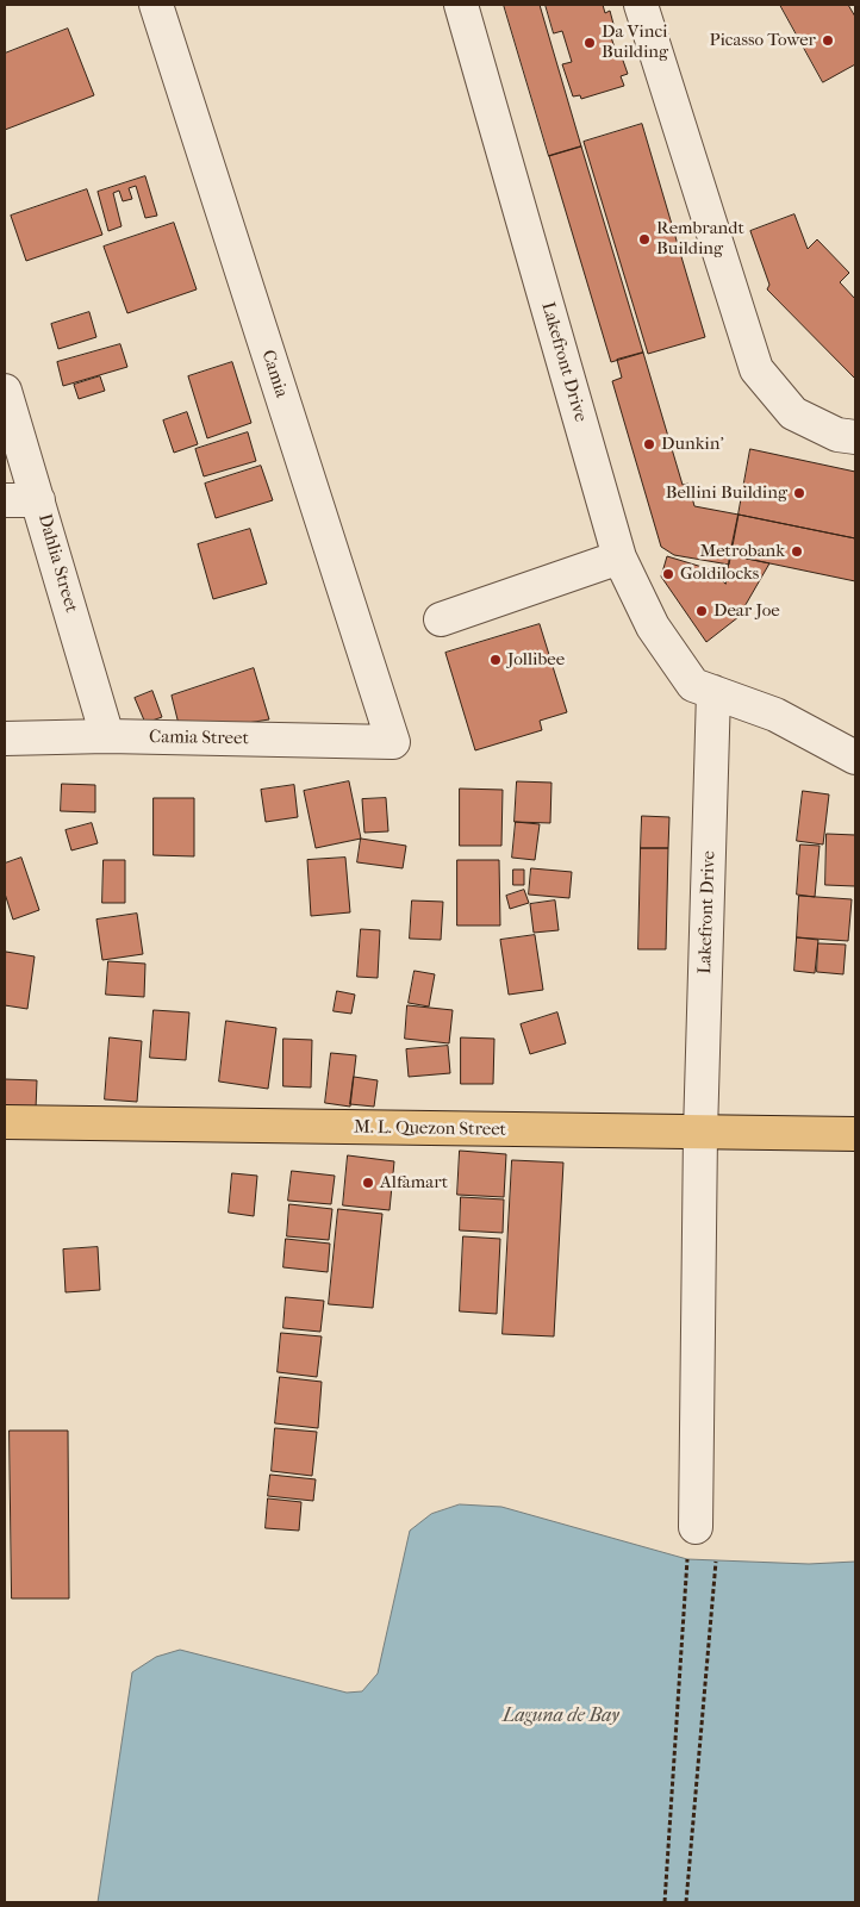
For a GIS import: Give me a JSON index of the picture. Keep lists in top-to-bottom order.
{
  "streets": {
    "main road": ["M. L. Quezon Street"],
    "street": [
      "Lakefront Drive",
      "Camia",
      "Dahlia Street",
      "Camia Street"
    ]
  },
  "crossings": [
    ["Lakefront Drive", "M. L. Quezon Street"],
    ["Camia", "Camia Street"],
    ["Dahlia Street", "Camia Street"]
  ],
  "water": ["Laguna de Bay"],
  "places": [
    "Picasso Tower",
    "Da Vinci Building",
    "Rembrandt Building",
    "Dunkin'",
    "Bellini Building",
    "Metrobank",
    "Goldilocks",
    "Dear Joe",
    "Jollibee",
    "Alfamart"
  ]
}
